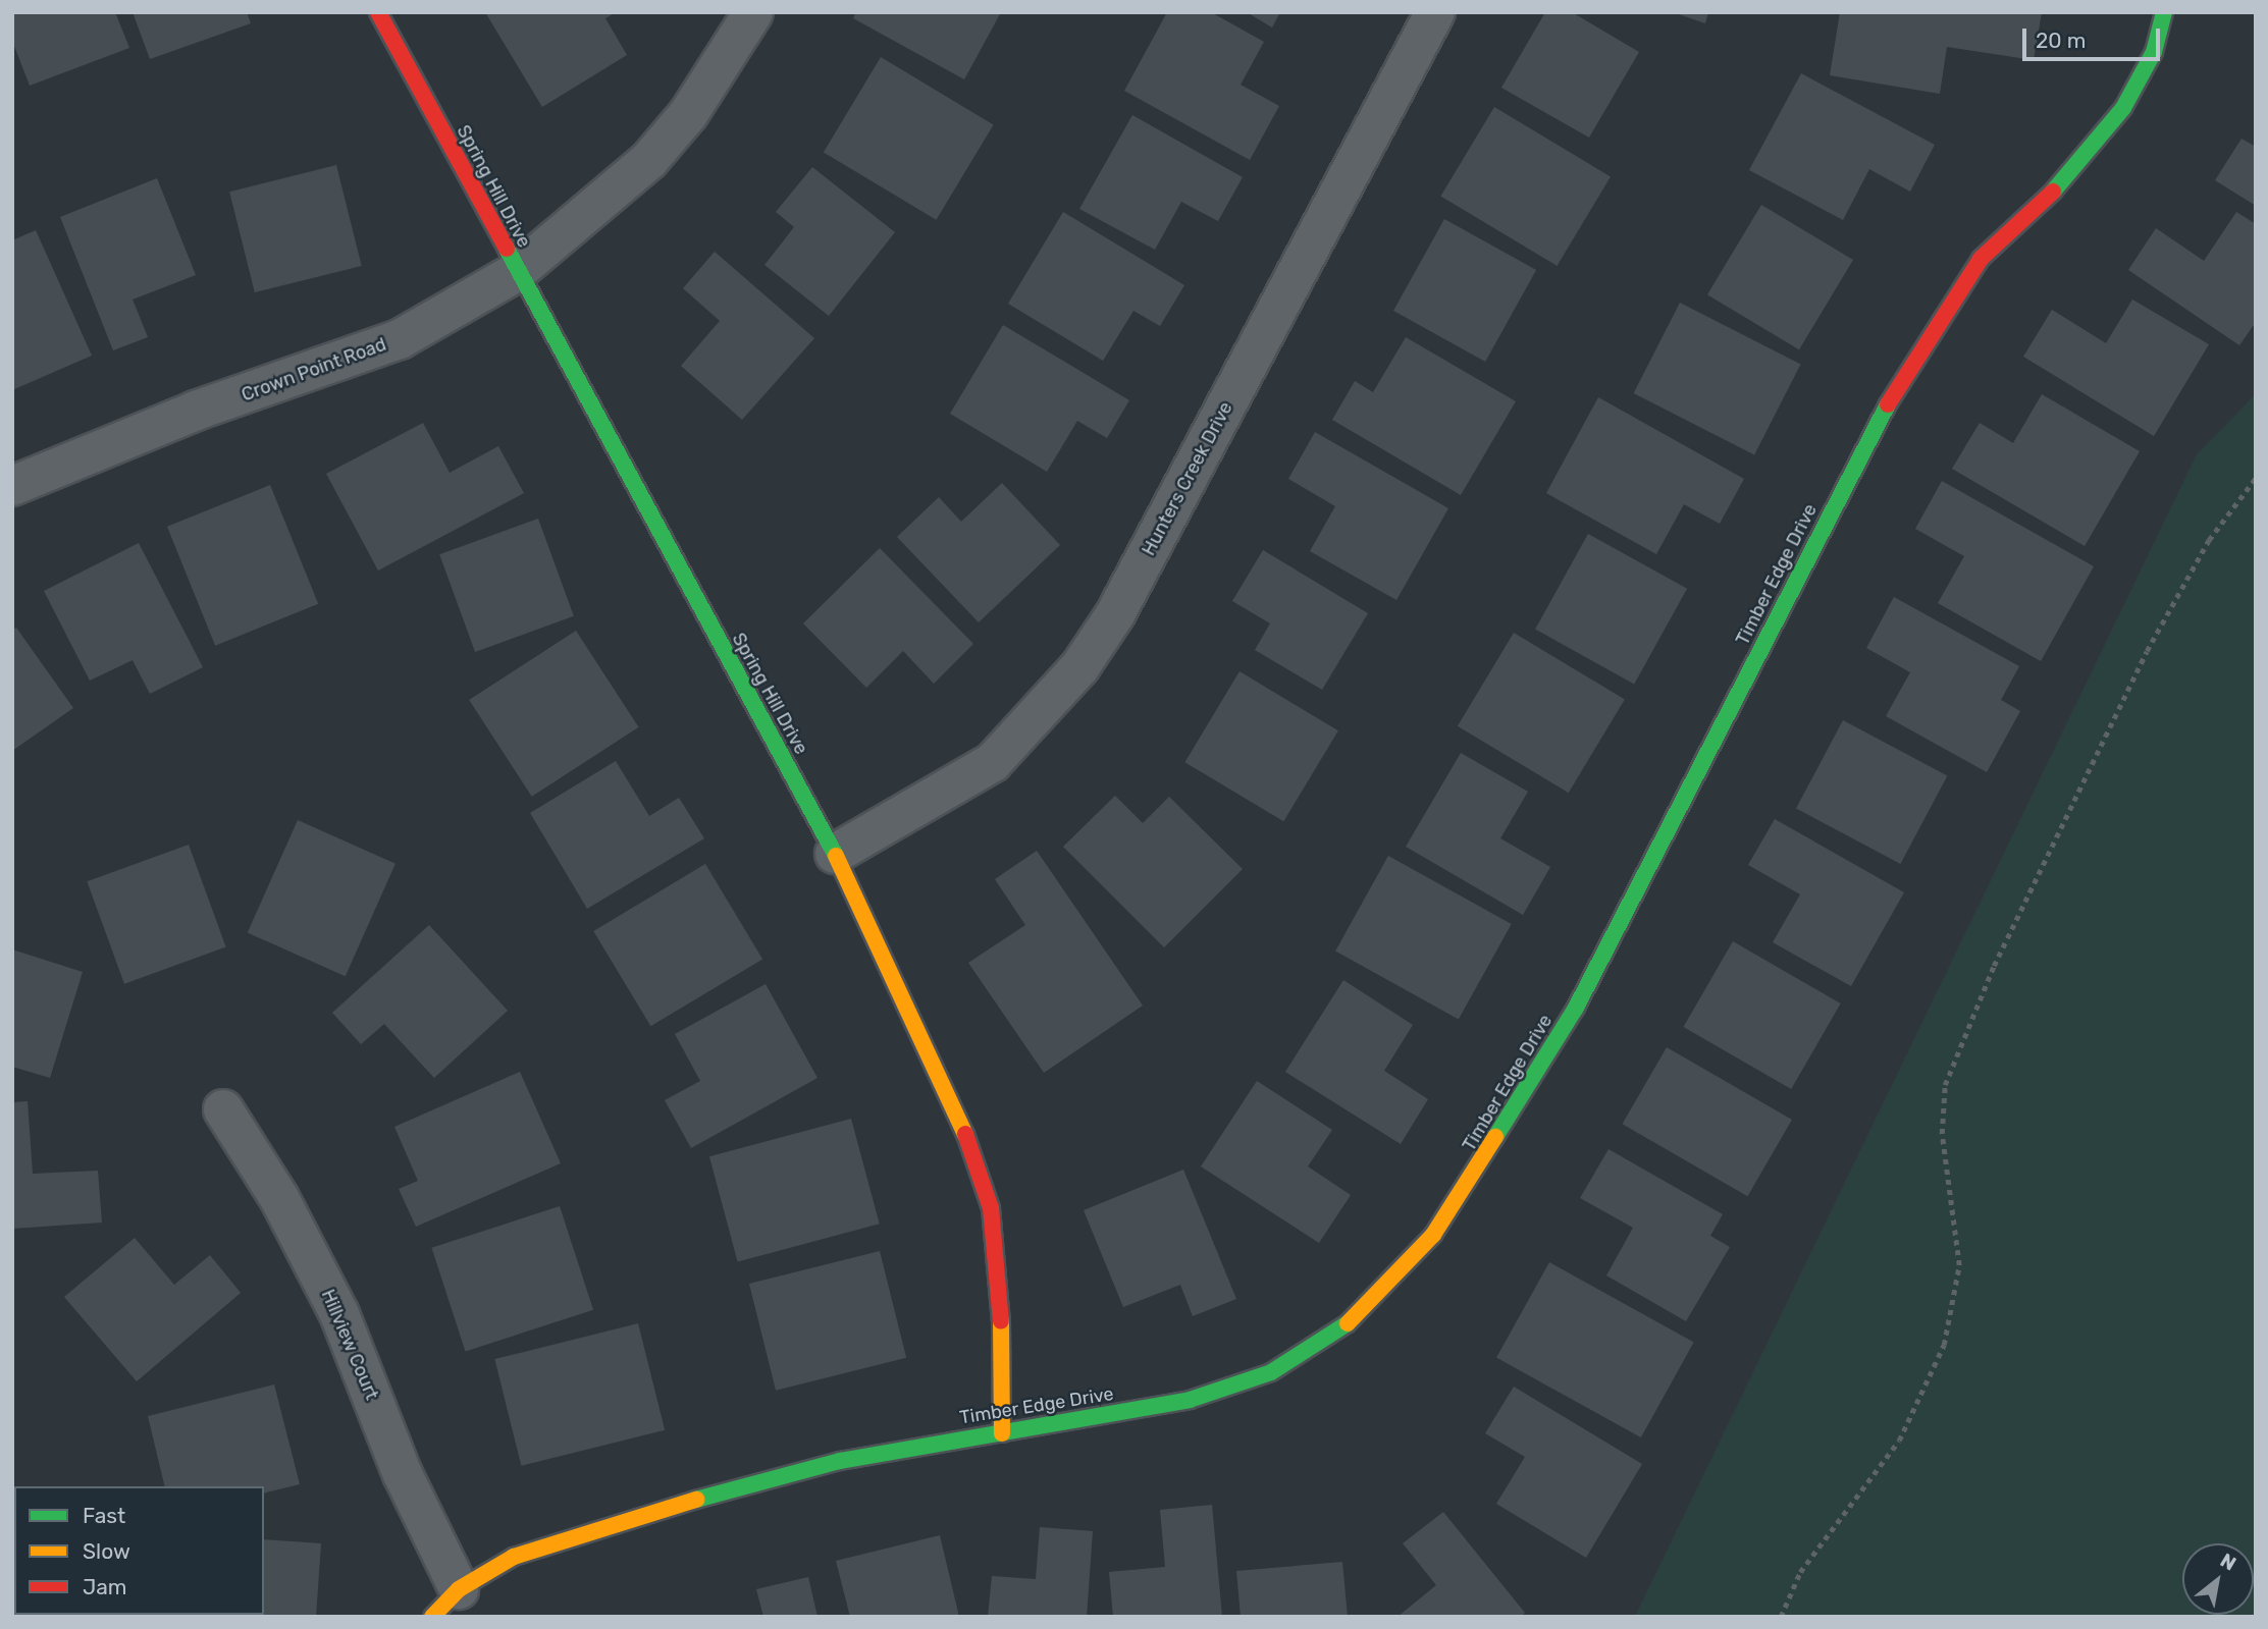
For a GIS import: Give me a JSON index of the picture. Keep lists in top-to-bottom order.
{
  "streets": {
    "street": [
      "Spring Hill Drive",
      "Crown Point Road",
      "Hunters Creek Drive",
      "Timber Edge Drive",
      "Hillview Court"
    ]
  },
  "crossings": [
    ["Spring Hill Drive", "Crown Point Road"],
    ["Spring Hill Drive", "Hunters Creek Drive"],
    ["Spring Hill Drive", "Timber Edge Drive"],
    ["Timber Edge Drive", "Hillview Court"]
  ],
  "legend": ["Fast", "Slow", "Jam"],
  "scale_bar": "20 m",
  "north": "top right"
}
